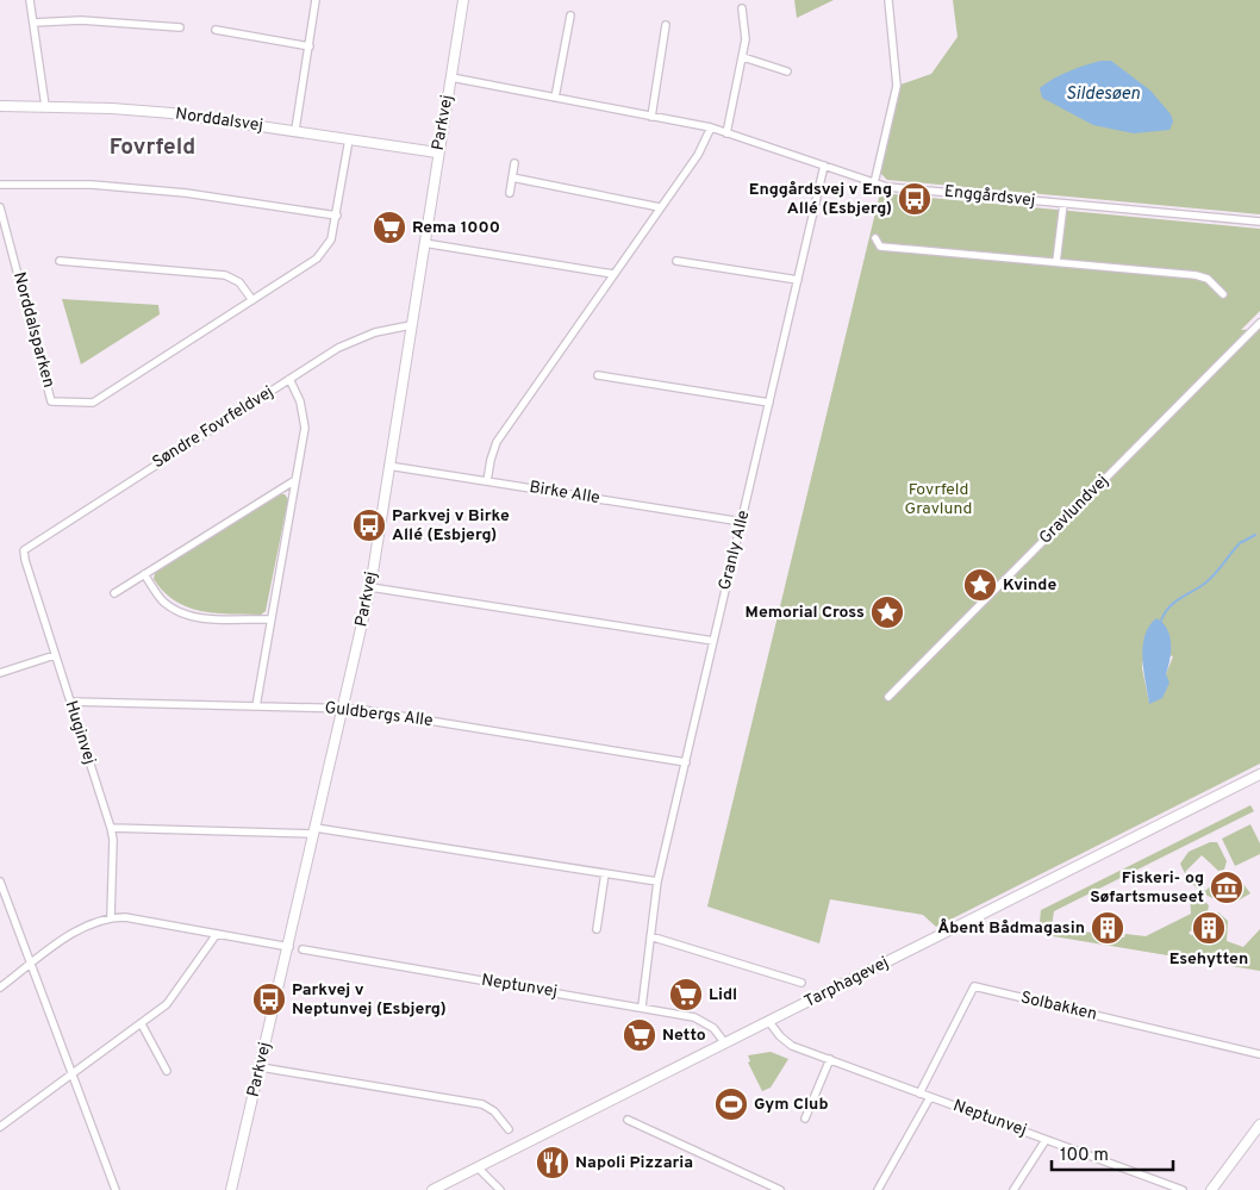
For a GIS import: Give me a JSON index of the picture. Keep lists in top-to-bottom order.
{
  "streets": {
    "street": [
      "Norddalsvej",
      "Parkvej",
      "Enggårdsvej",
      "Norddalsparken",
      "Søndre Fovrfeldvej",
      "Birke Alle",
      "Gravlundvej",
      "Granly Alle",
      "Guldbergs Alle",
      "Huginvej",
      "Tarphagevej",
      "Neptunvej",
      "Solbakken"
    ]
  },
  "crossings": [
    ["Norddalsvej", "Parkvej"],
    ["Norddalsvej", "Norddalsparken"],
    ["Parkvej", "Enggårdsvej"],
    ["Parkvej", "Søndre Fovrfeldvej"],
    ["Parkvej", "Birke Alle"],
    ["Parkvej", "Guldbergs Alle"],
    ["Enggårdsvej", "Granly Alle"],
    ["Søndre Fovrfeldvej", "Huginvej"],
    ["Birke Alle", "Granly Alle"],
    ["Granly Alle", "Guldbergs Alle"],
    ["Granly Alle", "Neptunvej"],
    ["Guldbergs Alle", "Huginvej"],
    ["Tarphagevej", "Neptunvej"],
    ["Neptunvej", "Solbakken"]
  ],
  "districts": ["Fovrfeld"],
  "water": ["Sildesøen"],
  "parks": ["Fovrfeld Gravlund"],
  "places": {
    "bus stop": ["Enggårdsvej v Eng Allé (Esbjerg)", "Parkvej v Birke Allé (Esbjerg)", "Parkvej v Neptunvej (Esbjerg)"],
    "supermarket": ["Rema 1000", "Lidl", "Netto"],
    "place": ["Kvinde", "Memorial Cross"],
    "museum": ["Fiskeri- og Søfartsmuseet"],
    "building": ["Åbent Bådmagasin", "Esehytten"],
    "sports": ["Gym Club"],
    "restaurant": ["Napoli Pizzaria"]
  },
  "scale_bar": "100 m"
}
